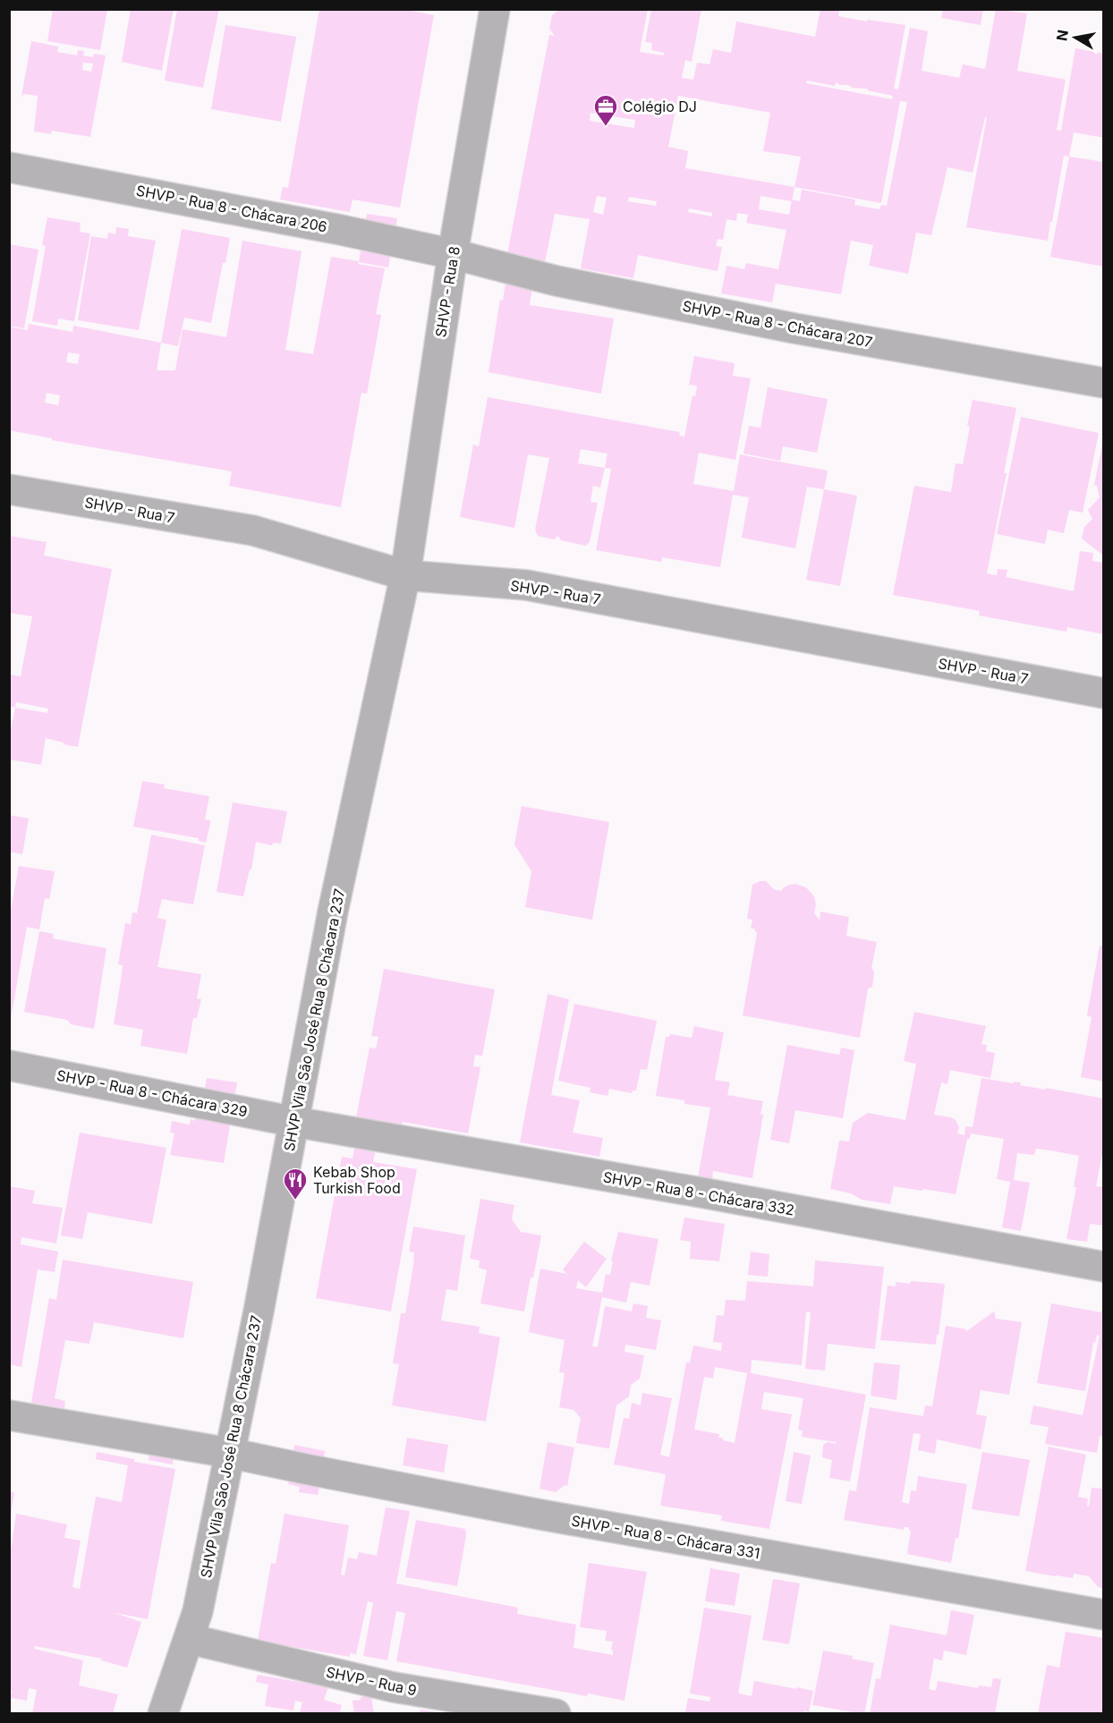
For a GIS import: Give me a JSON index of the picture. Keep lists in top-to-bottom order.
{
  "streets": {
    "street": [
      "SHVP - Rua 8 - Chácara 206",
      "SHVP - Rua 8",
      "SHVP - Rua 8 - Chácara 207",
      "SHVP - Rua 7",
      "SHVP Vila São José Rua 8 Chácara 237",
      "SHVP - Rua 8 - Chácara 329",
      "SHVP - Rua 8 - Chácara 332",
      "SHVP - Rua 8 - Chácara 331",
      "SHVP - Rua 9"
    ]
  },
  "crossings": [
    ["SHVP - Rua 8 - Chácara 206", "SHVP - Rua 8"],
    ["SHVP - Rua 8 - Chácara 206", "SHVP - Rua 8 - Chácara 207"],
    ["SHVP - Rua 8", "SHVP - Rua 8 - Chácara 207"],
    ["SHVP - Rua 8", "SHVP - Rua 7"],
    ["SHVP - Rua 8", "SHVP Vila São José Rua 8 Chácara 237"],
    ["SHVP - Rua 7", "SHVP Vila São José Rua 8 Chácara 237"],
    ["SHVP Vila São José Rua 8 Chácara 237", "SHVP - Rua 8 - Chácara 329"],
    ["SHVP Vila São José Rua 8 Chácara 237", "SHVP - Rua 8 - Chácara 332"],
    ["SHVP Vila São José Rua 8 Chácara 237", "SHVP - Rua 8 - Chácara 331"],
    ["SHVP Vila São José Rua 8 Chácara 237", "SHVP - Rua 9"],
    ["SHVP - Rua 8 - Chácara 329", "SHVP - Rua 8 - Chácara 332"]
  ],
  "places": {
    "office": ["Colégio DJ"],
    "restaurant": ["Kebab Shop Turkish Food"]
  },
  "north": "left"
}
